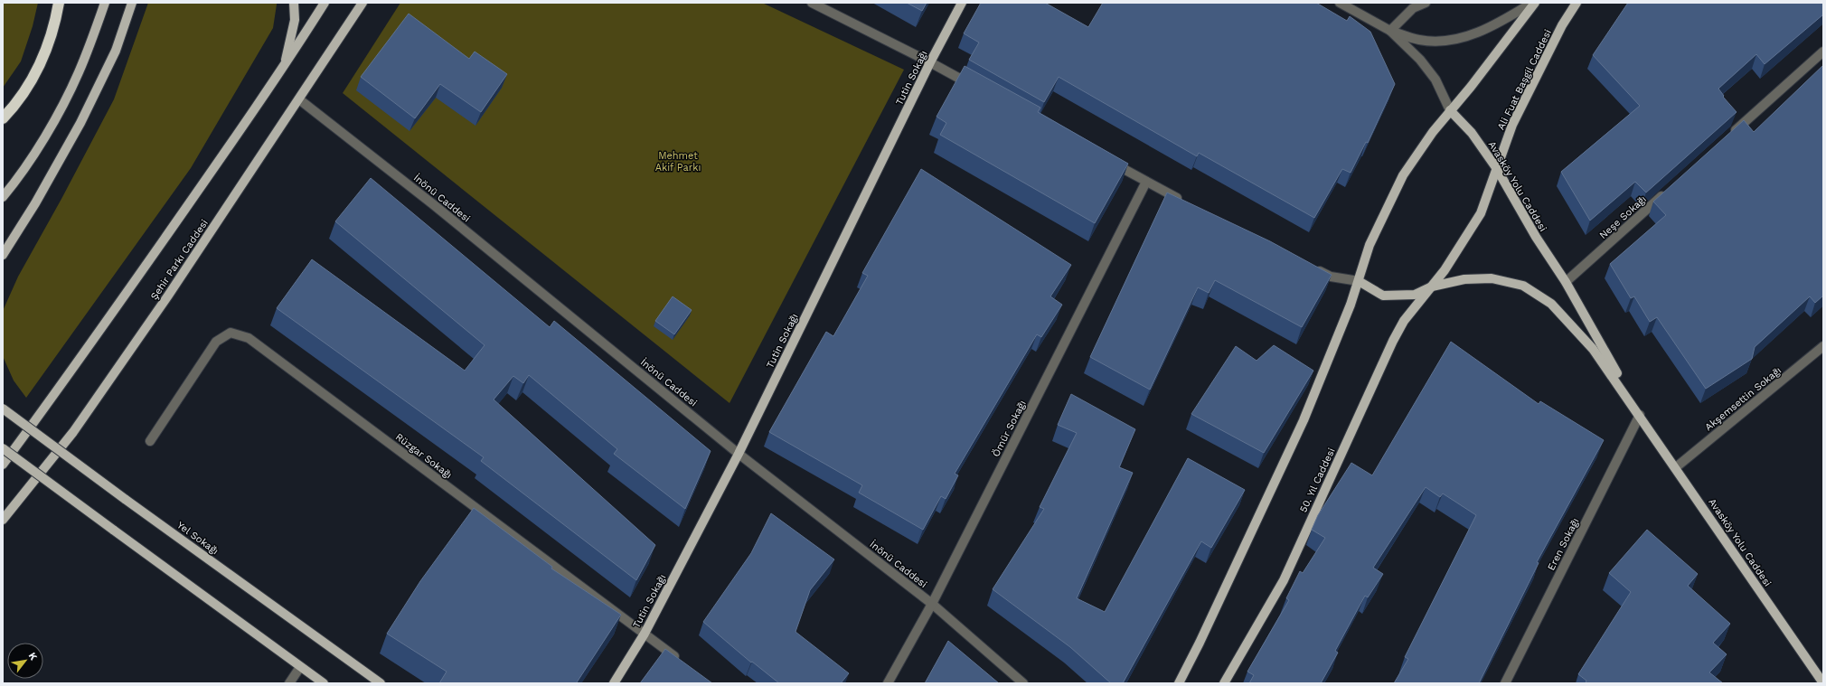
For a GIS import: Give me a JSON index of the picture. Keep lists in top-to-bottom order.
{
  "streets": {
    "main road": [
      "Tutin Sokağı",
      "Ali Fuat Başgil Caddesi",
      "Avasköy Yolu Caddesi",
      "Şehir Parkı Caddesi",
      "50. Yıl Caddesi",
      "Yel Sokağı"
    ],
    "street": [
      "İnönü Caddesi",
      "Neşe Sokağı",
      "Akşemsettin Sokağı",
      "Ömür Sokağı",
      "Rüzgar Sokağı",
      "Eren Sokağı"
    ]
  },
  "crossings": [
    ["Tutin Sokağı", "İnönü Caddesi"],
    ["Tutin Sokağı", "Rüzgar Sokağı"],
    ["Ali Fuat Başgil Caddesi", "Avasköy Yolu Caddesi"],
    ["Ali Fuat Başgil Caddesi", "50. Yıl Caddesi"],
    ["Avasköy Yolu Caddesi", "Neşe Sokağı"],
    ["Avasköy Yolu Caddesi", "Akşemsettin Sokağı"],
    ["Avasköy Yolu Caddesi", "50. Yıl Caddesi"],
    ["Avasköy Yolu Caddesi", "Eren Sokağı"],
    ["İnönü Caddesi", "Şehir Parkı Caddesi"],
    ["İnönü Caddesi", "Ömür Sokağı"]
  ],
  "parks": ["Mehmet Akif Parkı"],
  "north": "top right"
}
